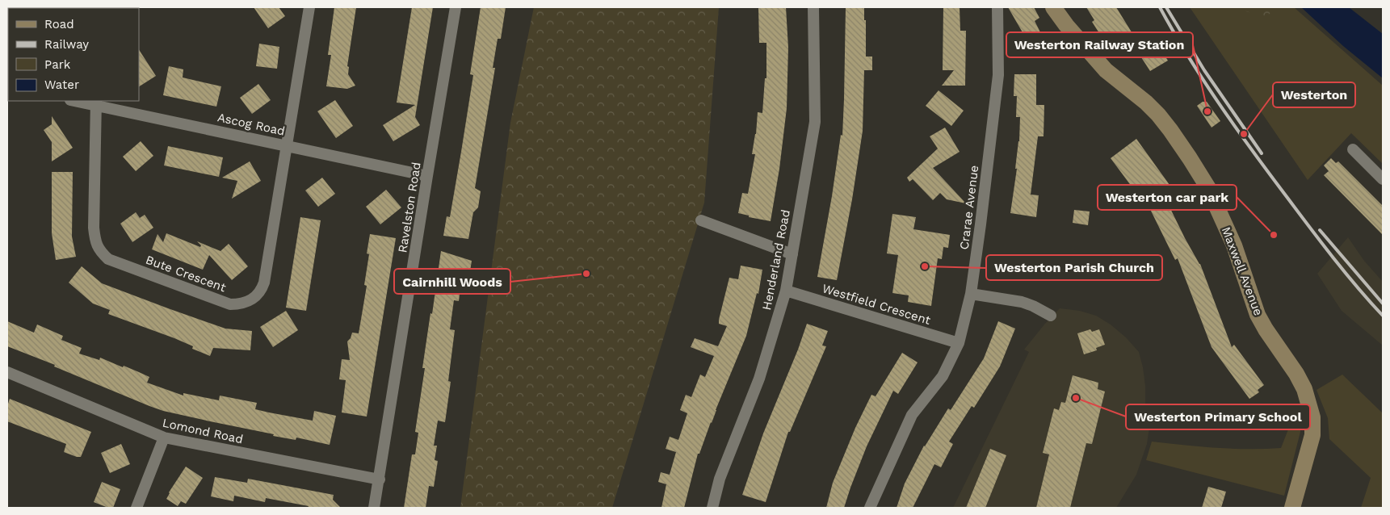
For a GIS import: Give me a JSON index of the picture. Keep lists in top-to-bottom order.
{
  "streets": {
    "street": [
      "Ascog Road",
      "Ravelston Road",
      "Crarae Avenue",
      "Henderland Road",
      "Maxwell Avenue",
      "Bute Crescent",
      "Westfield Crescent",
      "Lomond Road"
    ]
  },
  "crossings": [
    ["Ascog Road", "Ravelston Road"],
    ["Ascog Road", "Bute Crescent"],
    ["Ravelston Road", "Lomond Road"],
    ["Crarae Avenue", "Westfield Crescent"],
    ["Henderland Road", "Westfield Crescent"]
  ],
  "places": [
    "Westerton Railway Station",
    "Westerton",
    "Westerton car park",
    "Westerton Parish Church",
    "Cairnhill Woods",
    "Westerton Primary School"
  ],
  "legend": [
    "Road",
    "Railway",
    "Park",
    "Water"
  ]
}
